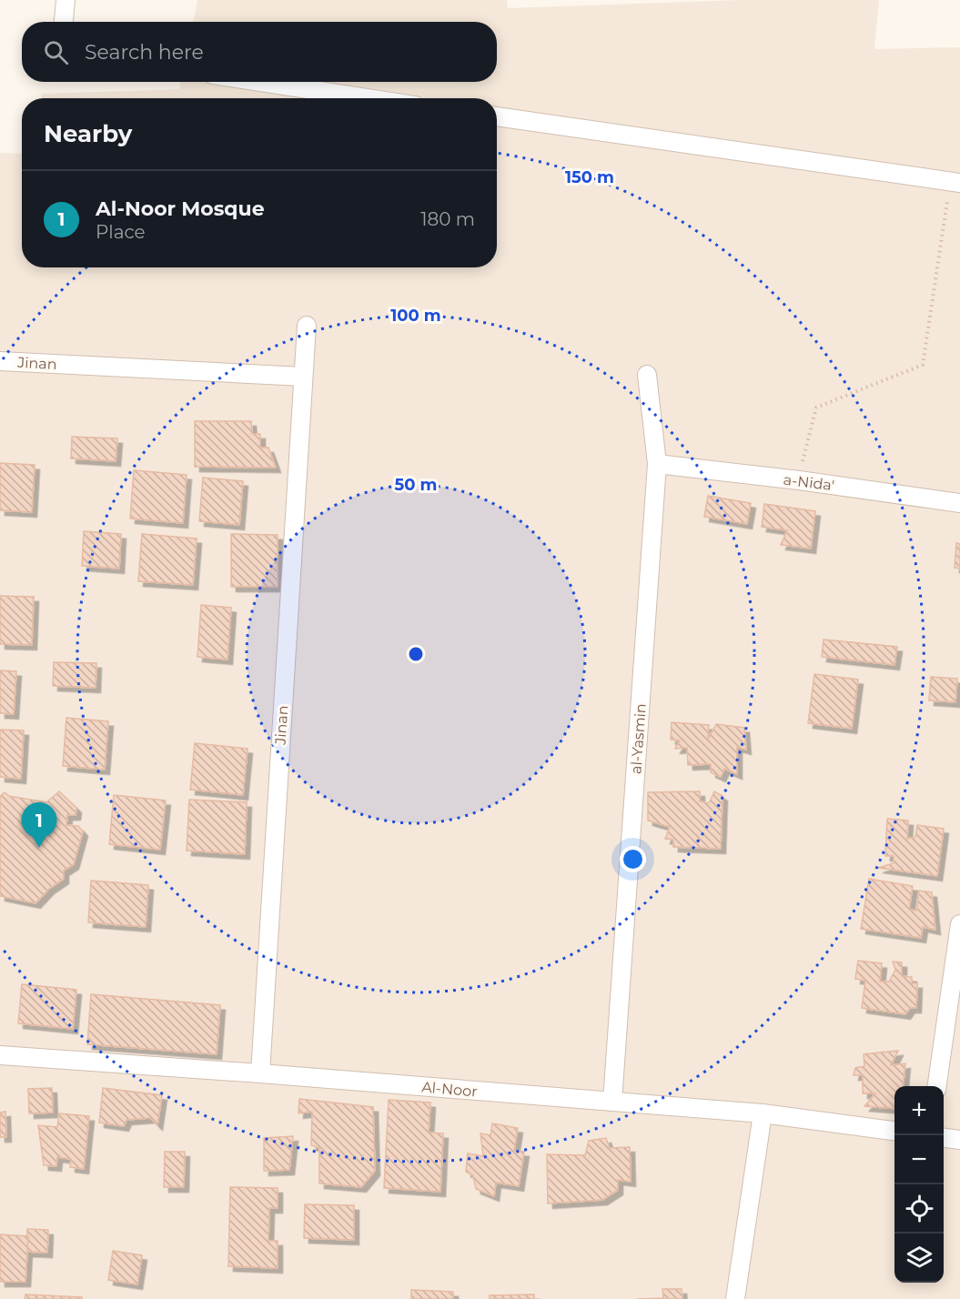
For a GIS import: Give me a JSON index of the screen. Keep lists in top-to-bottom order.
{
  "streets": {
    "street": [
      "Jinan",
      "a-Nida'",
      "al-Yasmin",
      "Al-Noor"
    ]
  },
  "crossings": [
    ["Jinan", "Al-Noor"],
    ["a-Nida'", "al-Yasmin"],
    ["al-Yasmin", "Al-Noor"]
  ],
  "page": {
    "search": "Search here",
    "heading": "Nearby",
    "list": [
      {
        "mark": "1",
        "name": "Al-Noor Mosque",
        "note": "Place",
        "value": "180 m"
      }
    ],
    "pins": "1",
    "map_buttons": ["+", "−"]
  },
  "rings": ["150 m", "100 m", "50 m"]
}
